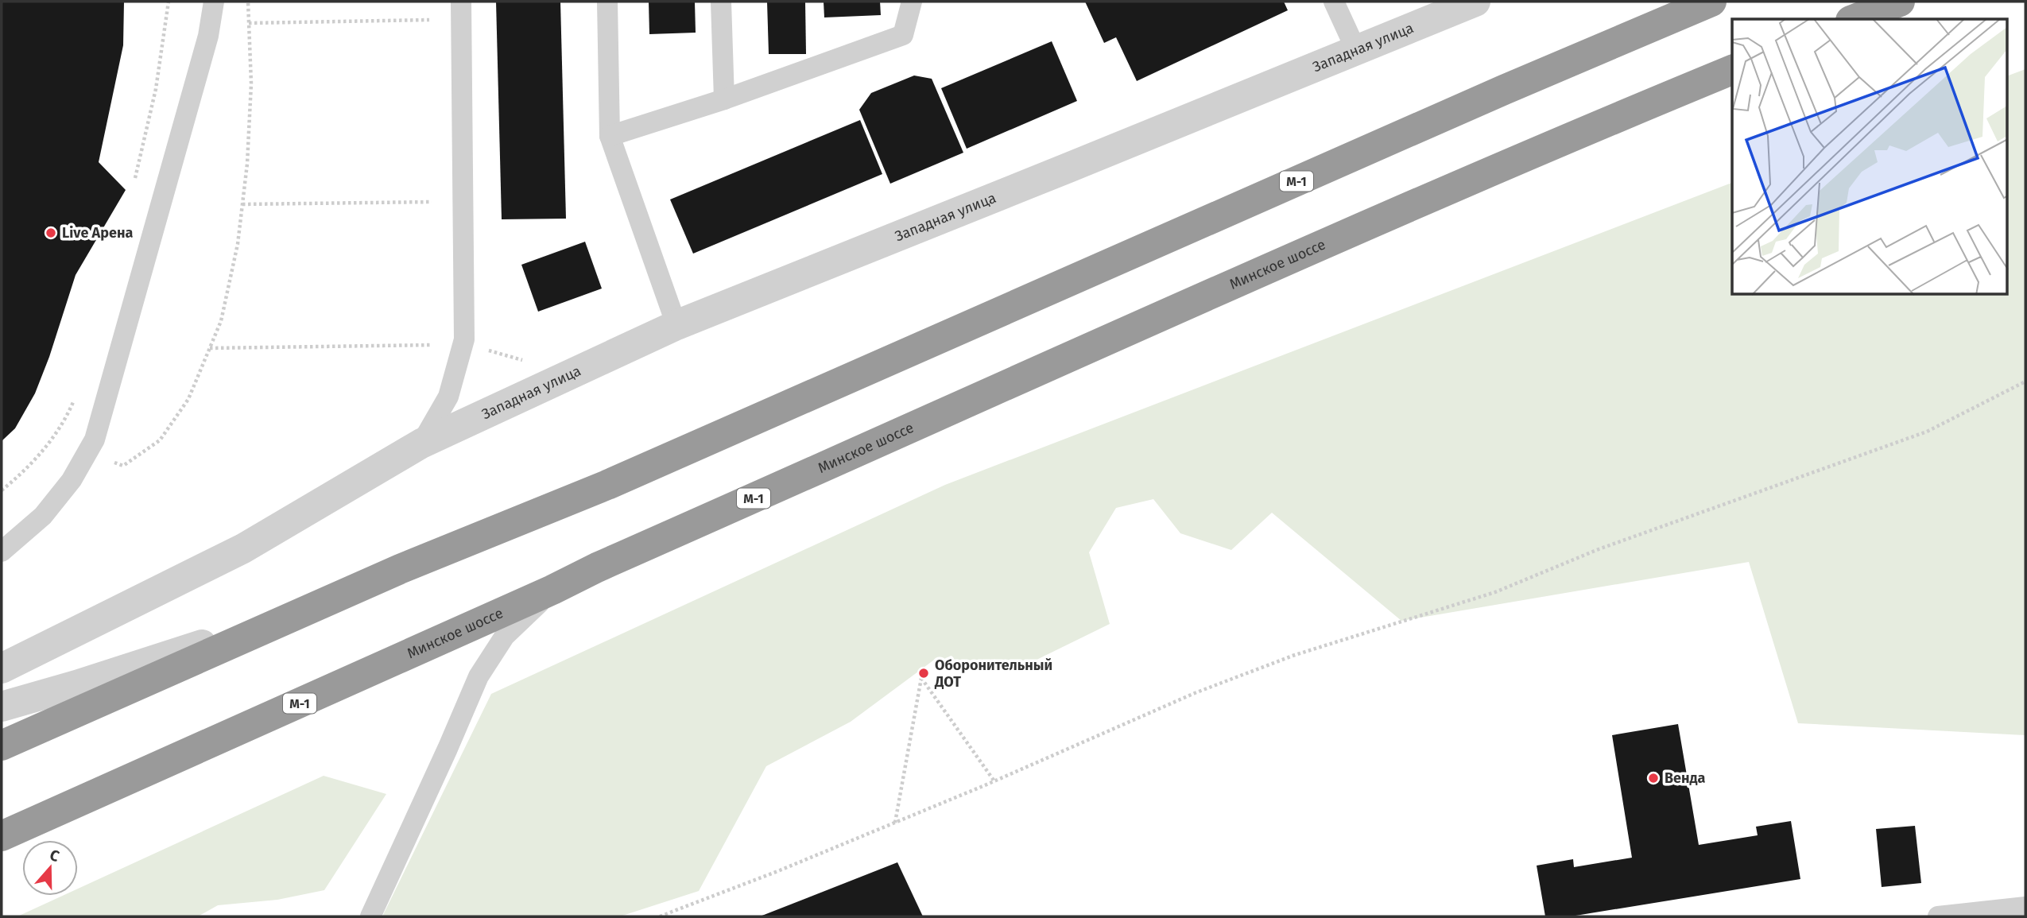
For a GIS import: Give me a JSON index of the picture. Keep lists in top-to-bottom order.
{
  "streets": {
    "highway": ["М-1", "Минское шоссе"],
    "street": ["Западная улица"]
  },
  "places": ["Live Арена", "Оборонительный ДОТ", "Венда"],
  "north": "top"
}
